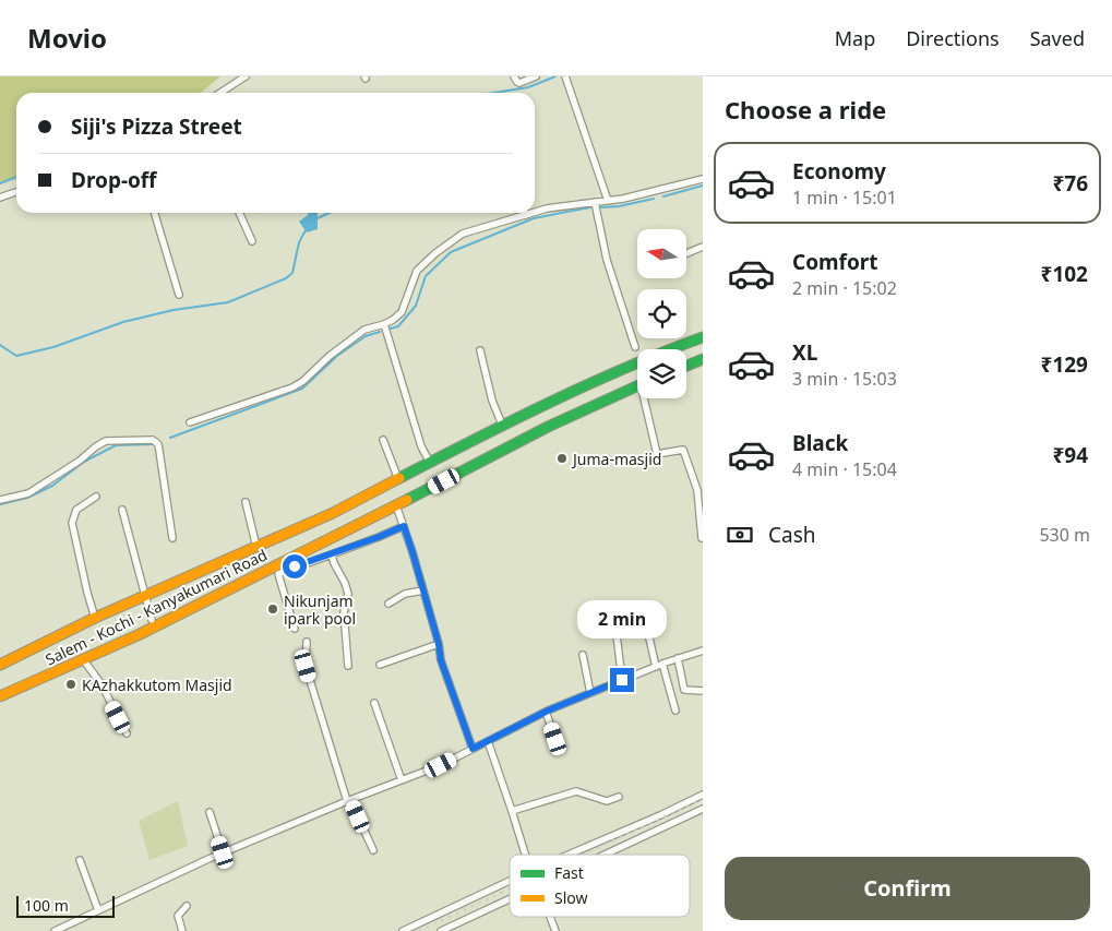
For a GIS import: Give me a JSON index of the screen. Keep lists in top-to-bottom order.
{
  "streets": {
    "main road": ["Salem - Kochi - Kanyakumari Road"]
  },
  "places": ["Juma-masjid", "Nikunjam ipark pool", "KAzhakkutom Masjid"],
  "legend": ["Fast", "Slow"],
  "scale_bar": "100 m",
  "north": "left",
  "page": {
    "header": "Movio",
    "nav": ["Map", "Directions", "Saved"],
    "heading": "Choose a ride",
    "banner": ["Siji's Pizza Street", "Drop-off"],
    "list": [
      {
        "name": "Economy",
        "note": "1 min · 15:01",
        "value": "₹76"
      },
      {
        "name": "Comfort",
        "note": "2 min · 15:02",
        "value": "₹102"
      },
      {
        "name": "XL",
        "note": "3 min · 15:03",
        "value": "₹129"
      },
      {
        "name": "Black",
        "note": "4 min · 15:04",
        "value": "₹94"
      }
    ],
    "pay": ["Cash", "530 m"],
    "bubble": "2 min",
    "buttons": "Confirm",
    "scale": "100 m"
  }
}
